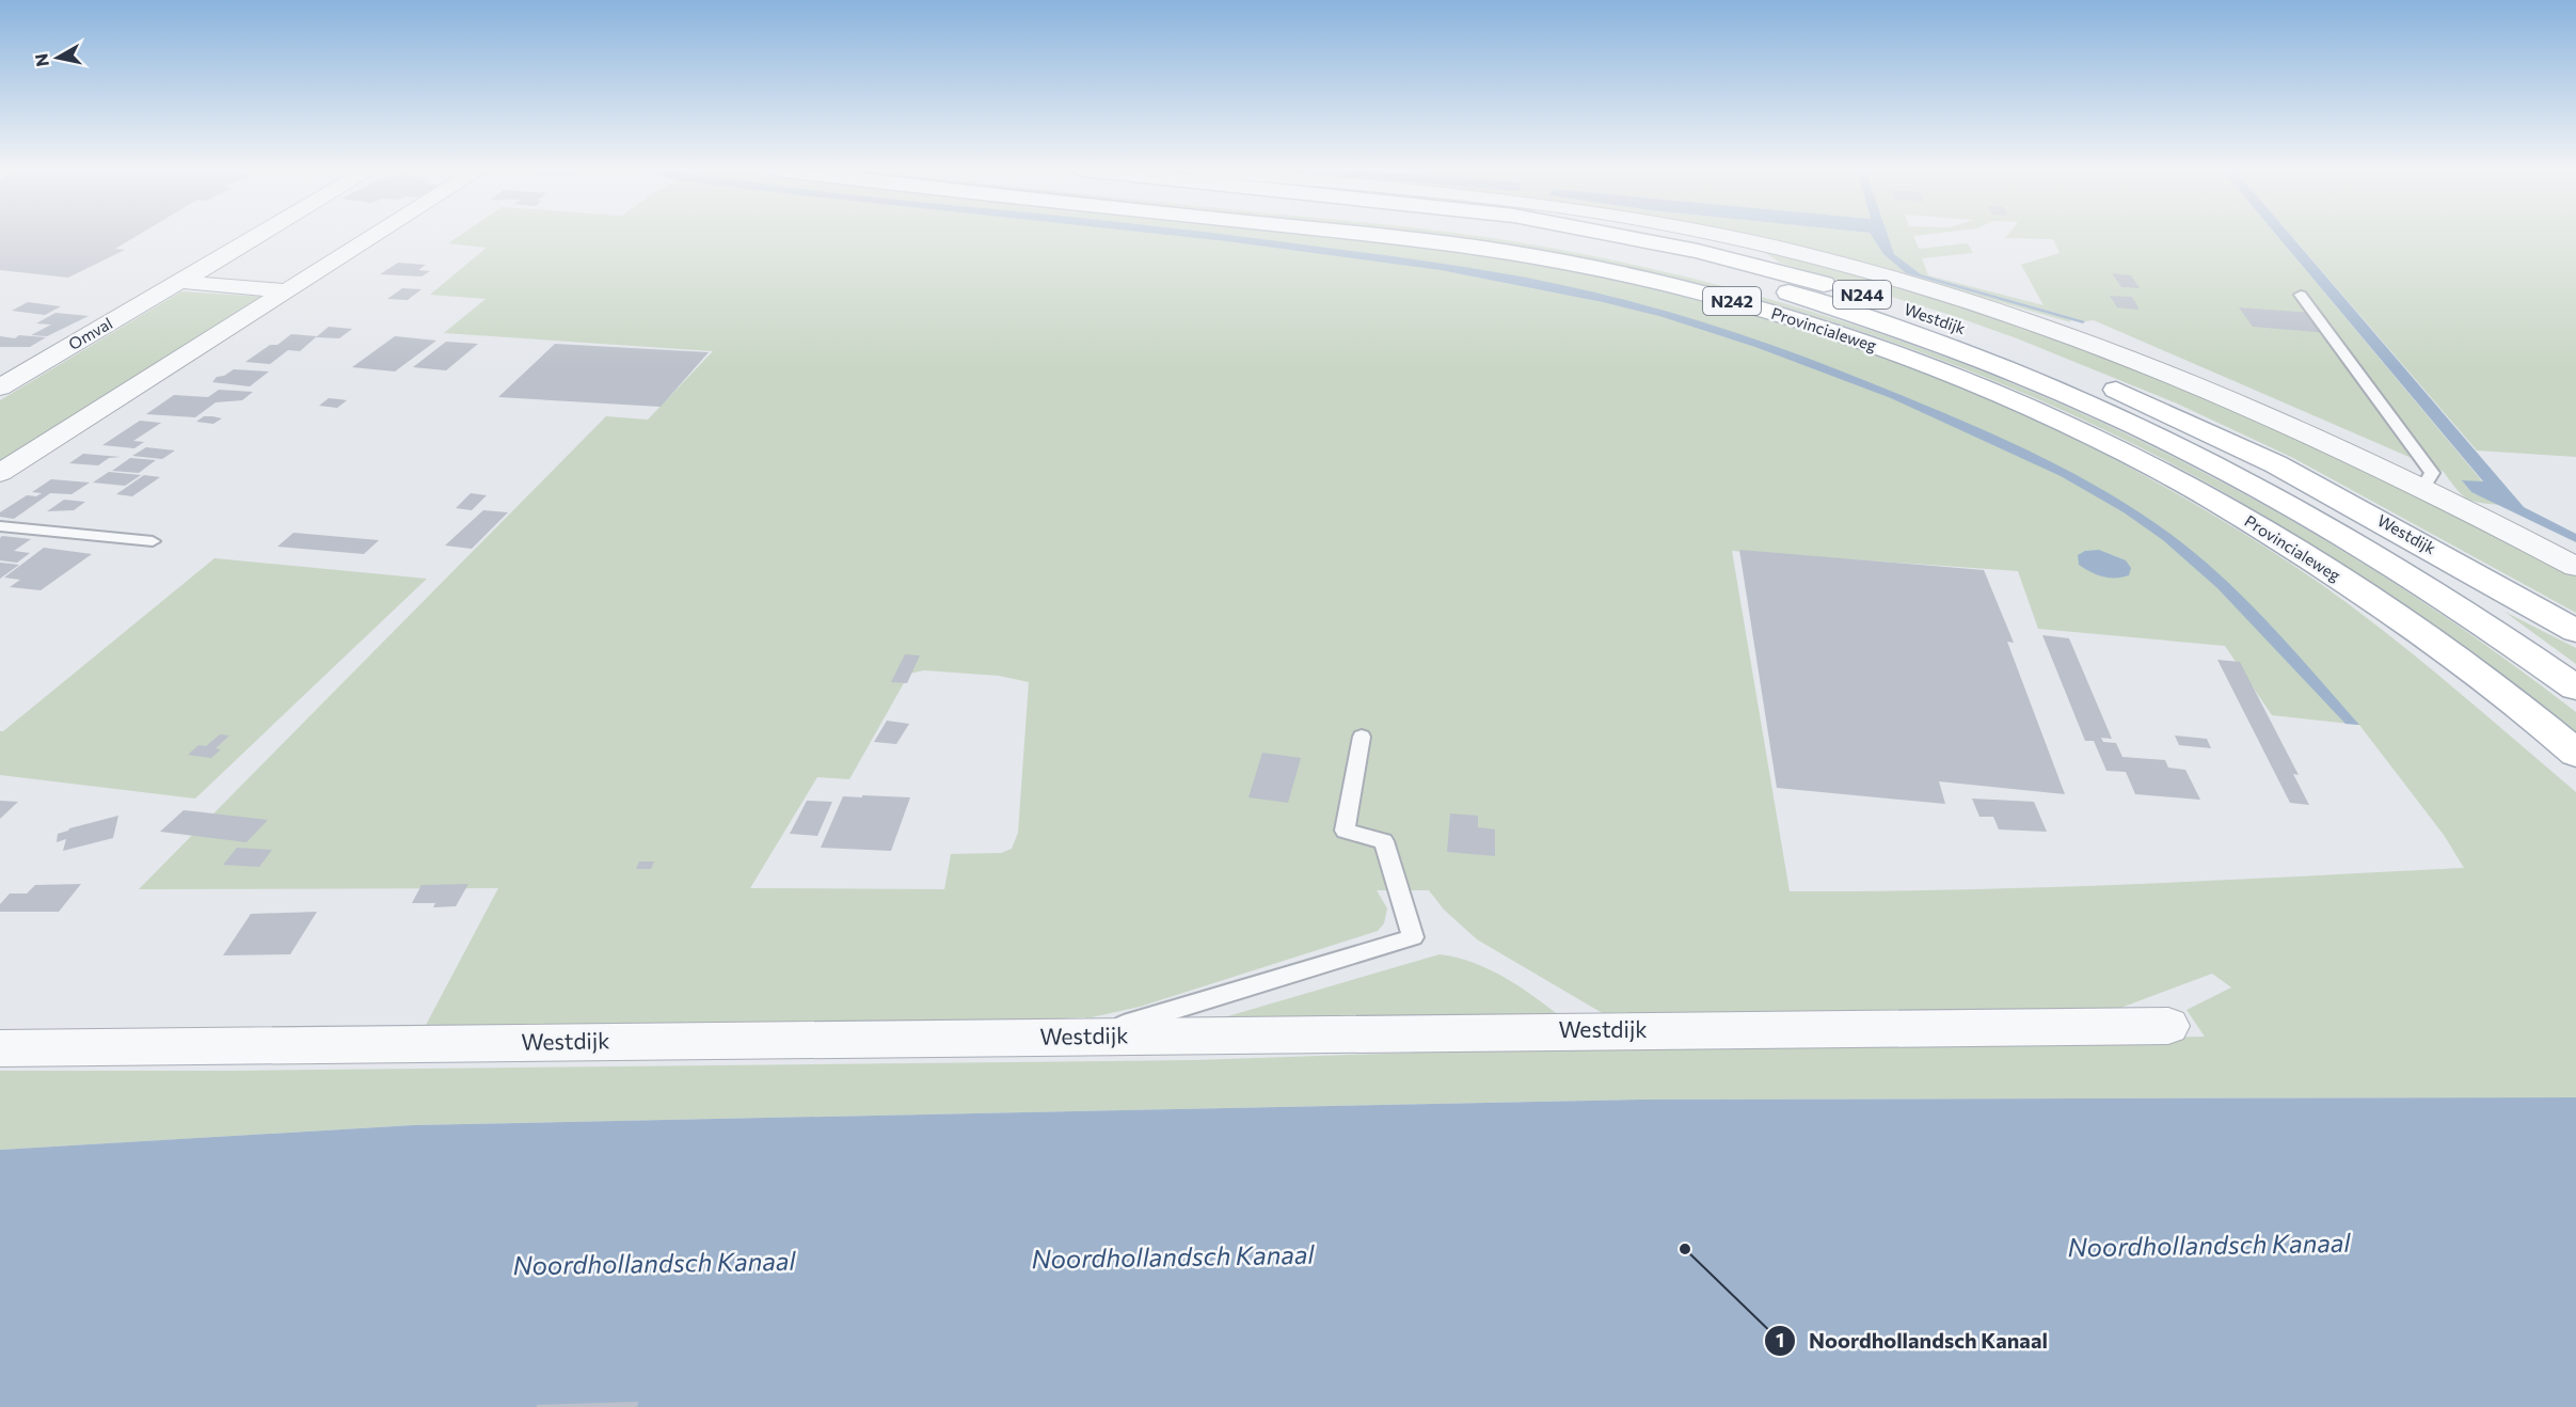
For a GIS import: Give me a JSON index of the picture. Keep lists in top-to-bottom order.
{
  "streets": {
    "main road": [
      "N244",
      "N242",
      "Westdijk",
      "Provincialeweg"
    ],
    "street": ["Omval"]
  },
  "water": ["Noordhollandsch Kanaal"],
  "places": ["Noordhollandsch Kanaal"],
  "north": "left"
}
